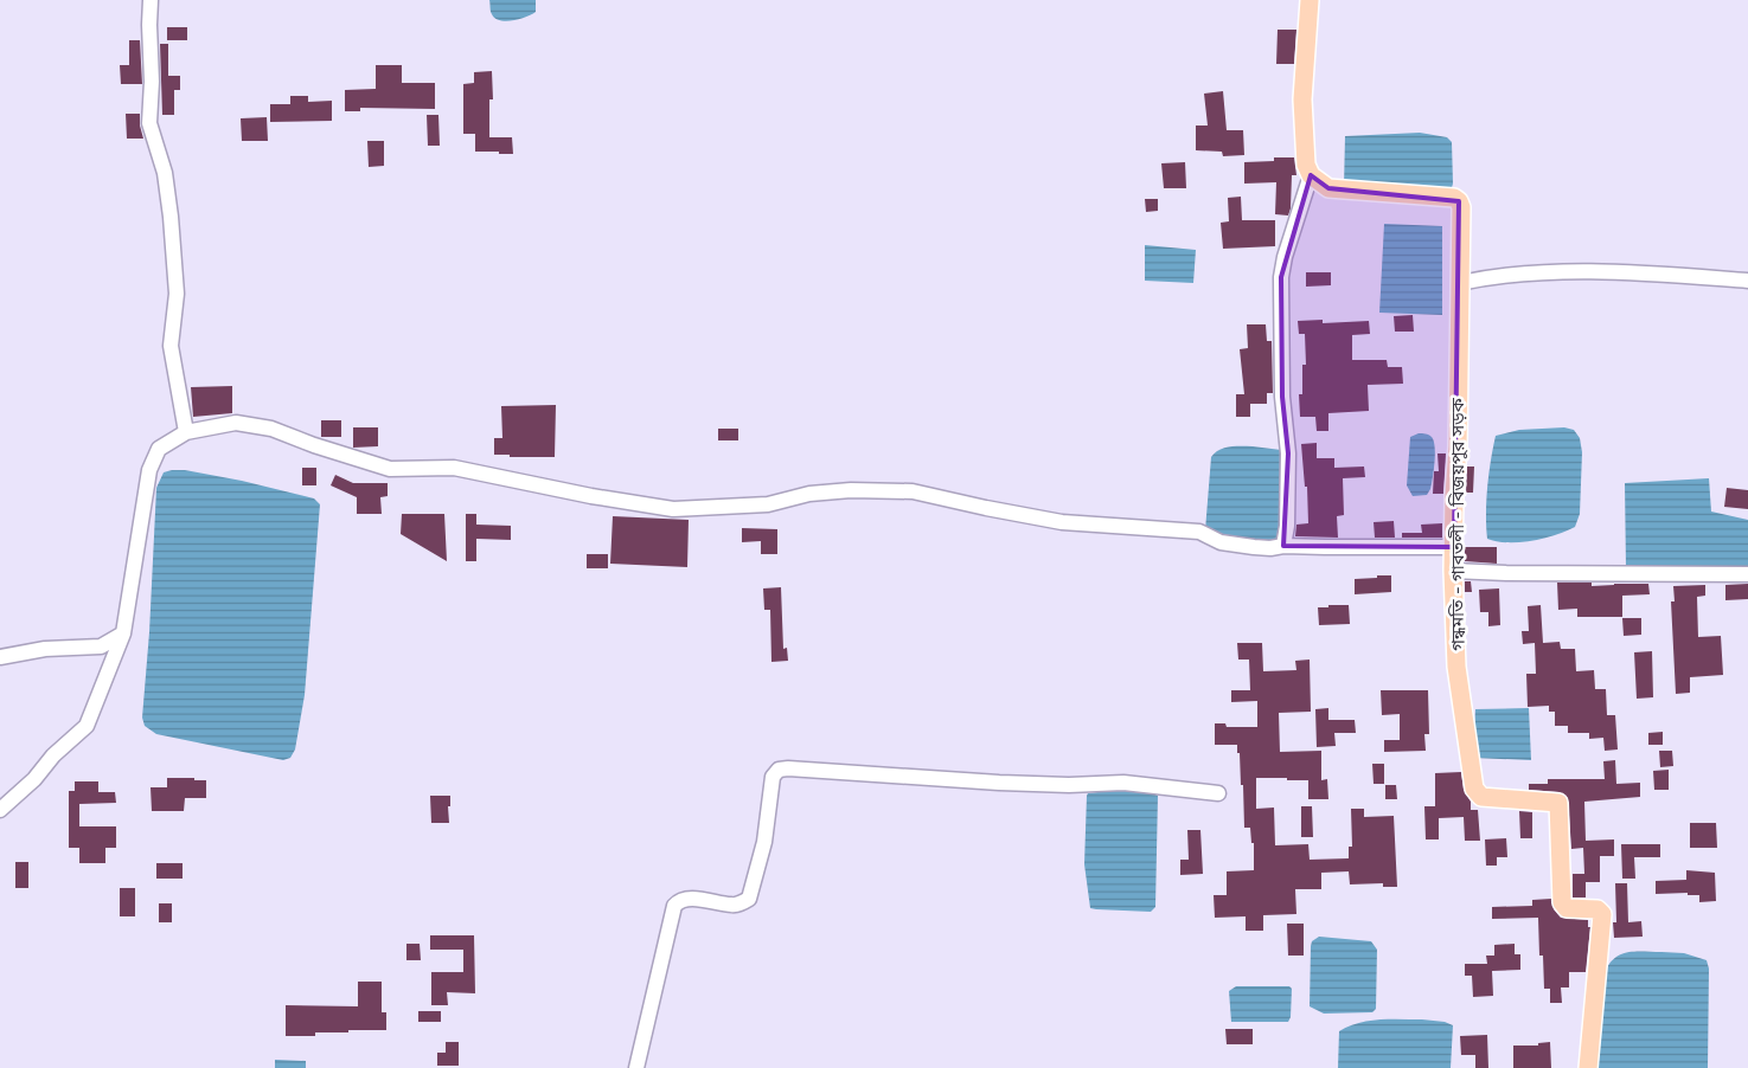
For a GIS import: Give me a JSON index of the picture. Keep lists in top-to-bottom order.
{
  "streets": {
    "main road": ["গন্ধমতি - গাবতলী - বিজয়পুর সড়ক"]
  }
}
